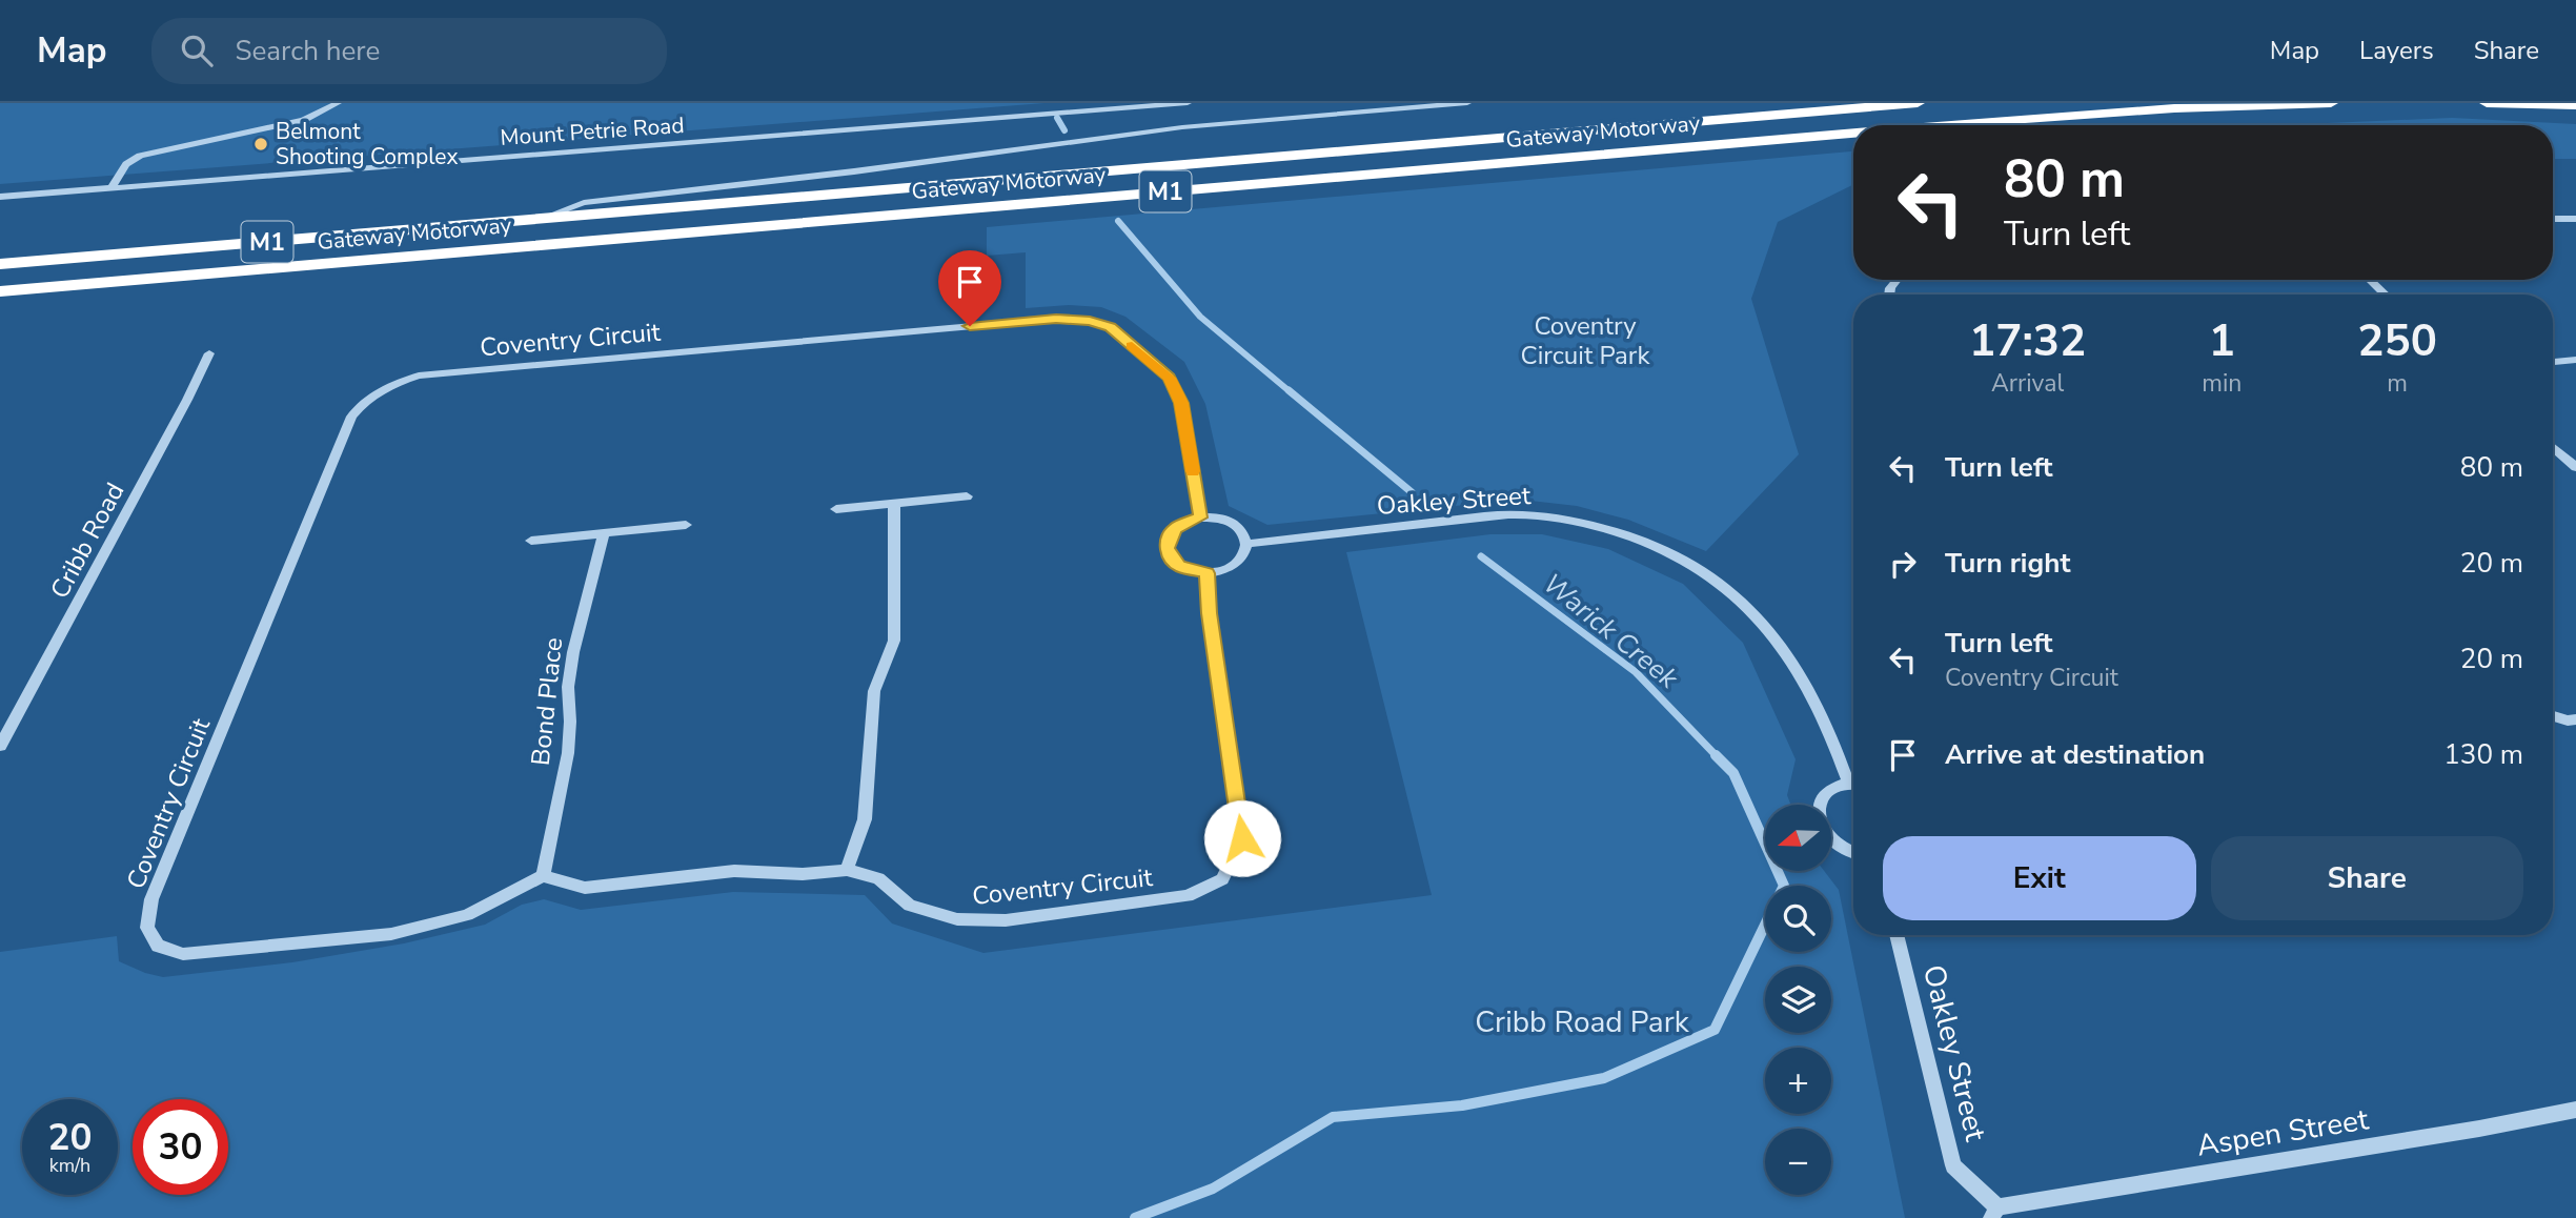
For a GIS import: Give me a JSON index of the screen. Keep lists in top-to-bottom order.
{
  "streets": {
    "highway": ["Gateway Motorway", "M1"],
    "street": [
      "Mount Petrie Road",
      "Coventry Circuit",
      "Oakley Street",
      "Cribb Road",
      "Bond Place",
      "Aspen Street"
    ]
  },
  "crossings": [
    ["Coventry Circuit", "Oakley Street"],
    ["Coventry Circuit", "Bond Place"],
    ["Oakley Street", "Aspen Street"]
  ],
  "water": ["Warick Creek"],
  "parks": ["Coventry Circuit Park", "Cribb Road Park"],
  "places": ["Belmont Shooting Complex"],
  "north": "left",
  "page": {
    "header": "Map",
    "search": "Search here",
    "nav": ["Map", "Layers", "Share"],
    "turn": ["80 m", "Turn left"],
    "eta": [
      "17:32",
      "Arrival",
      "1",
      "min",
      "250",
      "m"
    ],
    "list": [
      {
        "name": "Turn left",
        "value": "80 m"
      },
      {
        "name": "Turn right",
        "value": "20 m"
      },
      {
        "name": "Turn left",
        "note": "Coventry Circuit",
        "value": "20 m"
      },
      {
        "name": "Arrive at destination",
        "value": "130 m"
      }
    ],
    "map_buttons": ["+", "−"],
    "buttons": ["Exit", "Share"],
    "speed": "20 km/h",
    "limit": "30"
  }
}
